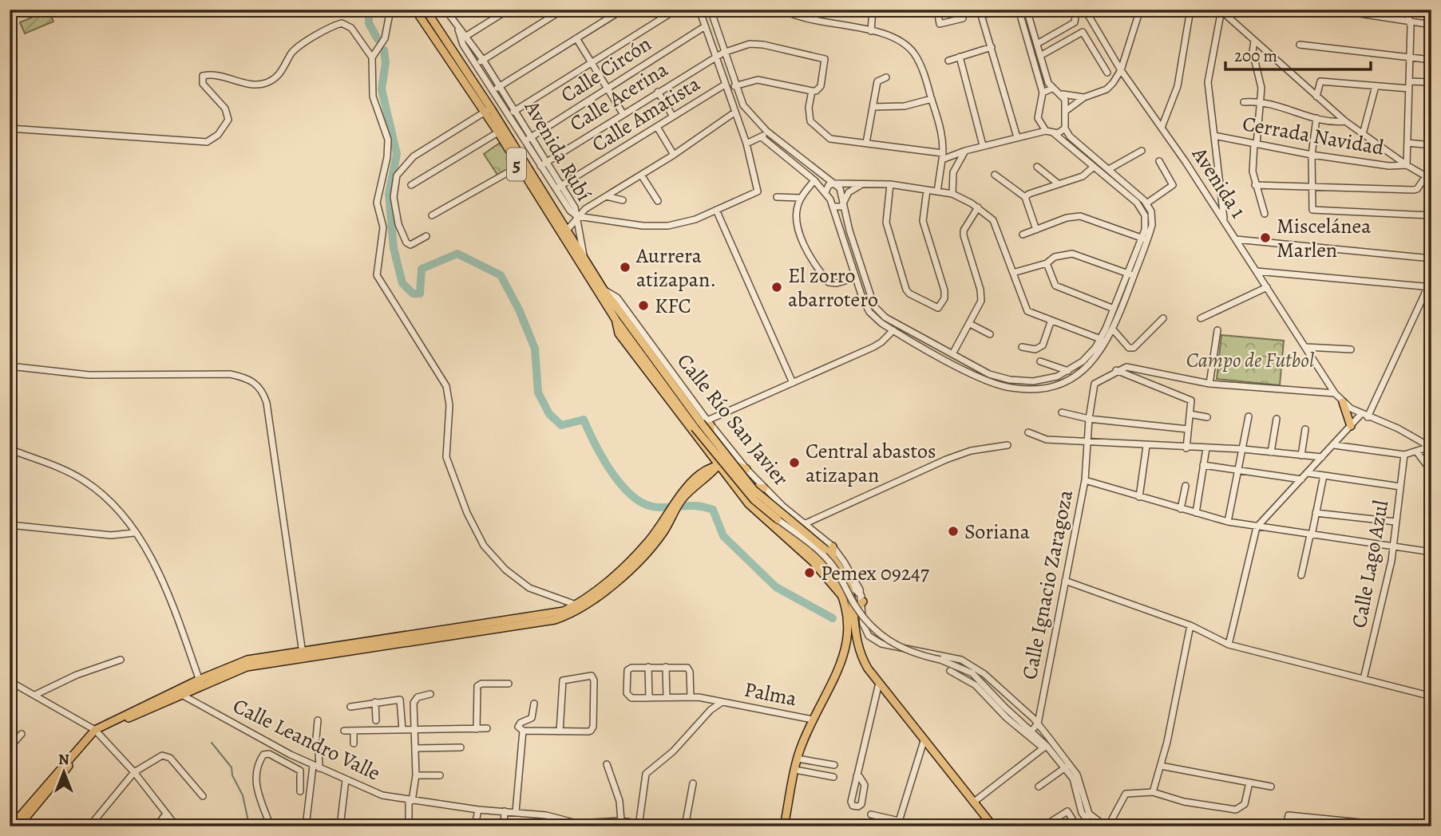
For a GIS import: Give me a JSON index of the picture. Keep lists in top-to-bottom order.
{
  "streets": {
    "main road": ["5", "Calle Río San Javier"],
    "street": [
      "Calle Circón",
      "Calle Acerina",
      "Calle Amatista",
      "Cerrada Navidad",
      "Avenida Rubí",
      "Avenida 1",
      "Calle Lago Azul",
      "Calle Ignacio Zaragoza",
      "Palma",
      "Calle Leandro Valle"
    ]
  },
  "crossings": [
    ["Calle Circón", "Avenida Rubí"],
    ["Calle Acerina", "Avenida Rubí"],
    ["Calle Amatista", "Avenida Rubí"],
    ["5", "Calle Río San Javier"]
  ],
  "parks": ["Campo de Futbol"],
  "places": [
    "Miscelánea Marlen",
    "Aurrera atizapan.",
    "El zorro abarrotero",
    "KFC",
    "Central abastos atizapan",
    "Soriana",
    "Pemex 09247"
  ],
  "scale_bar": "200 m",
  "north": "top"
}
